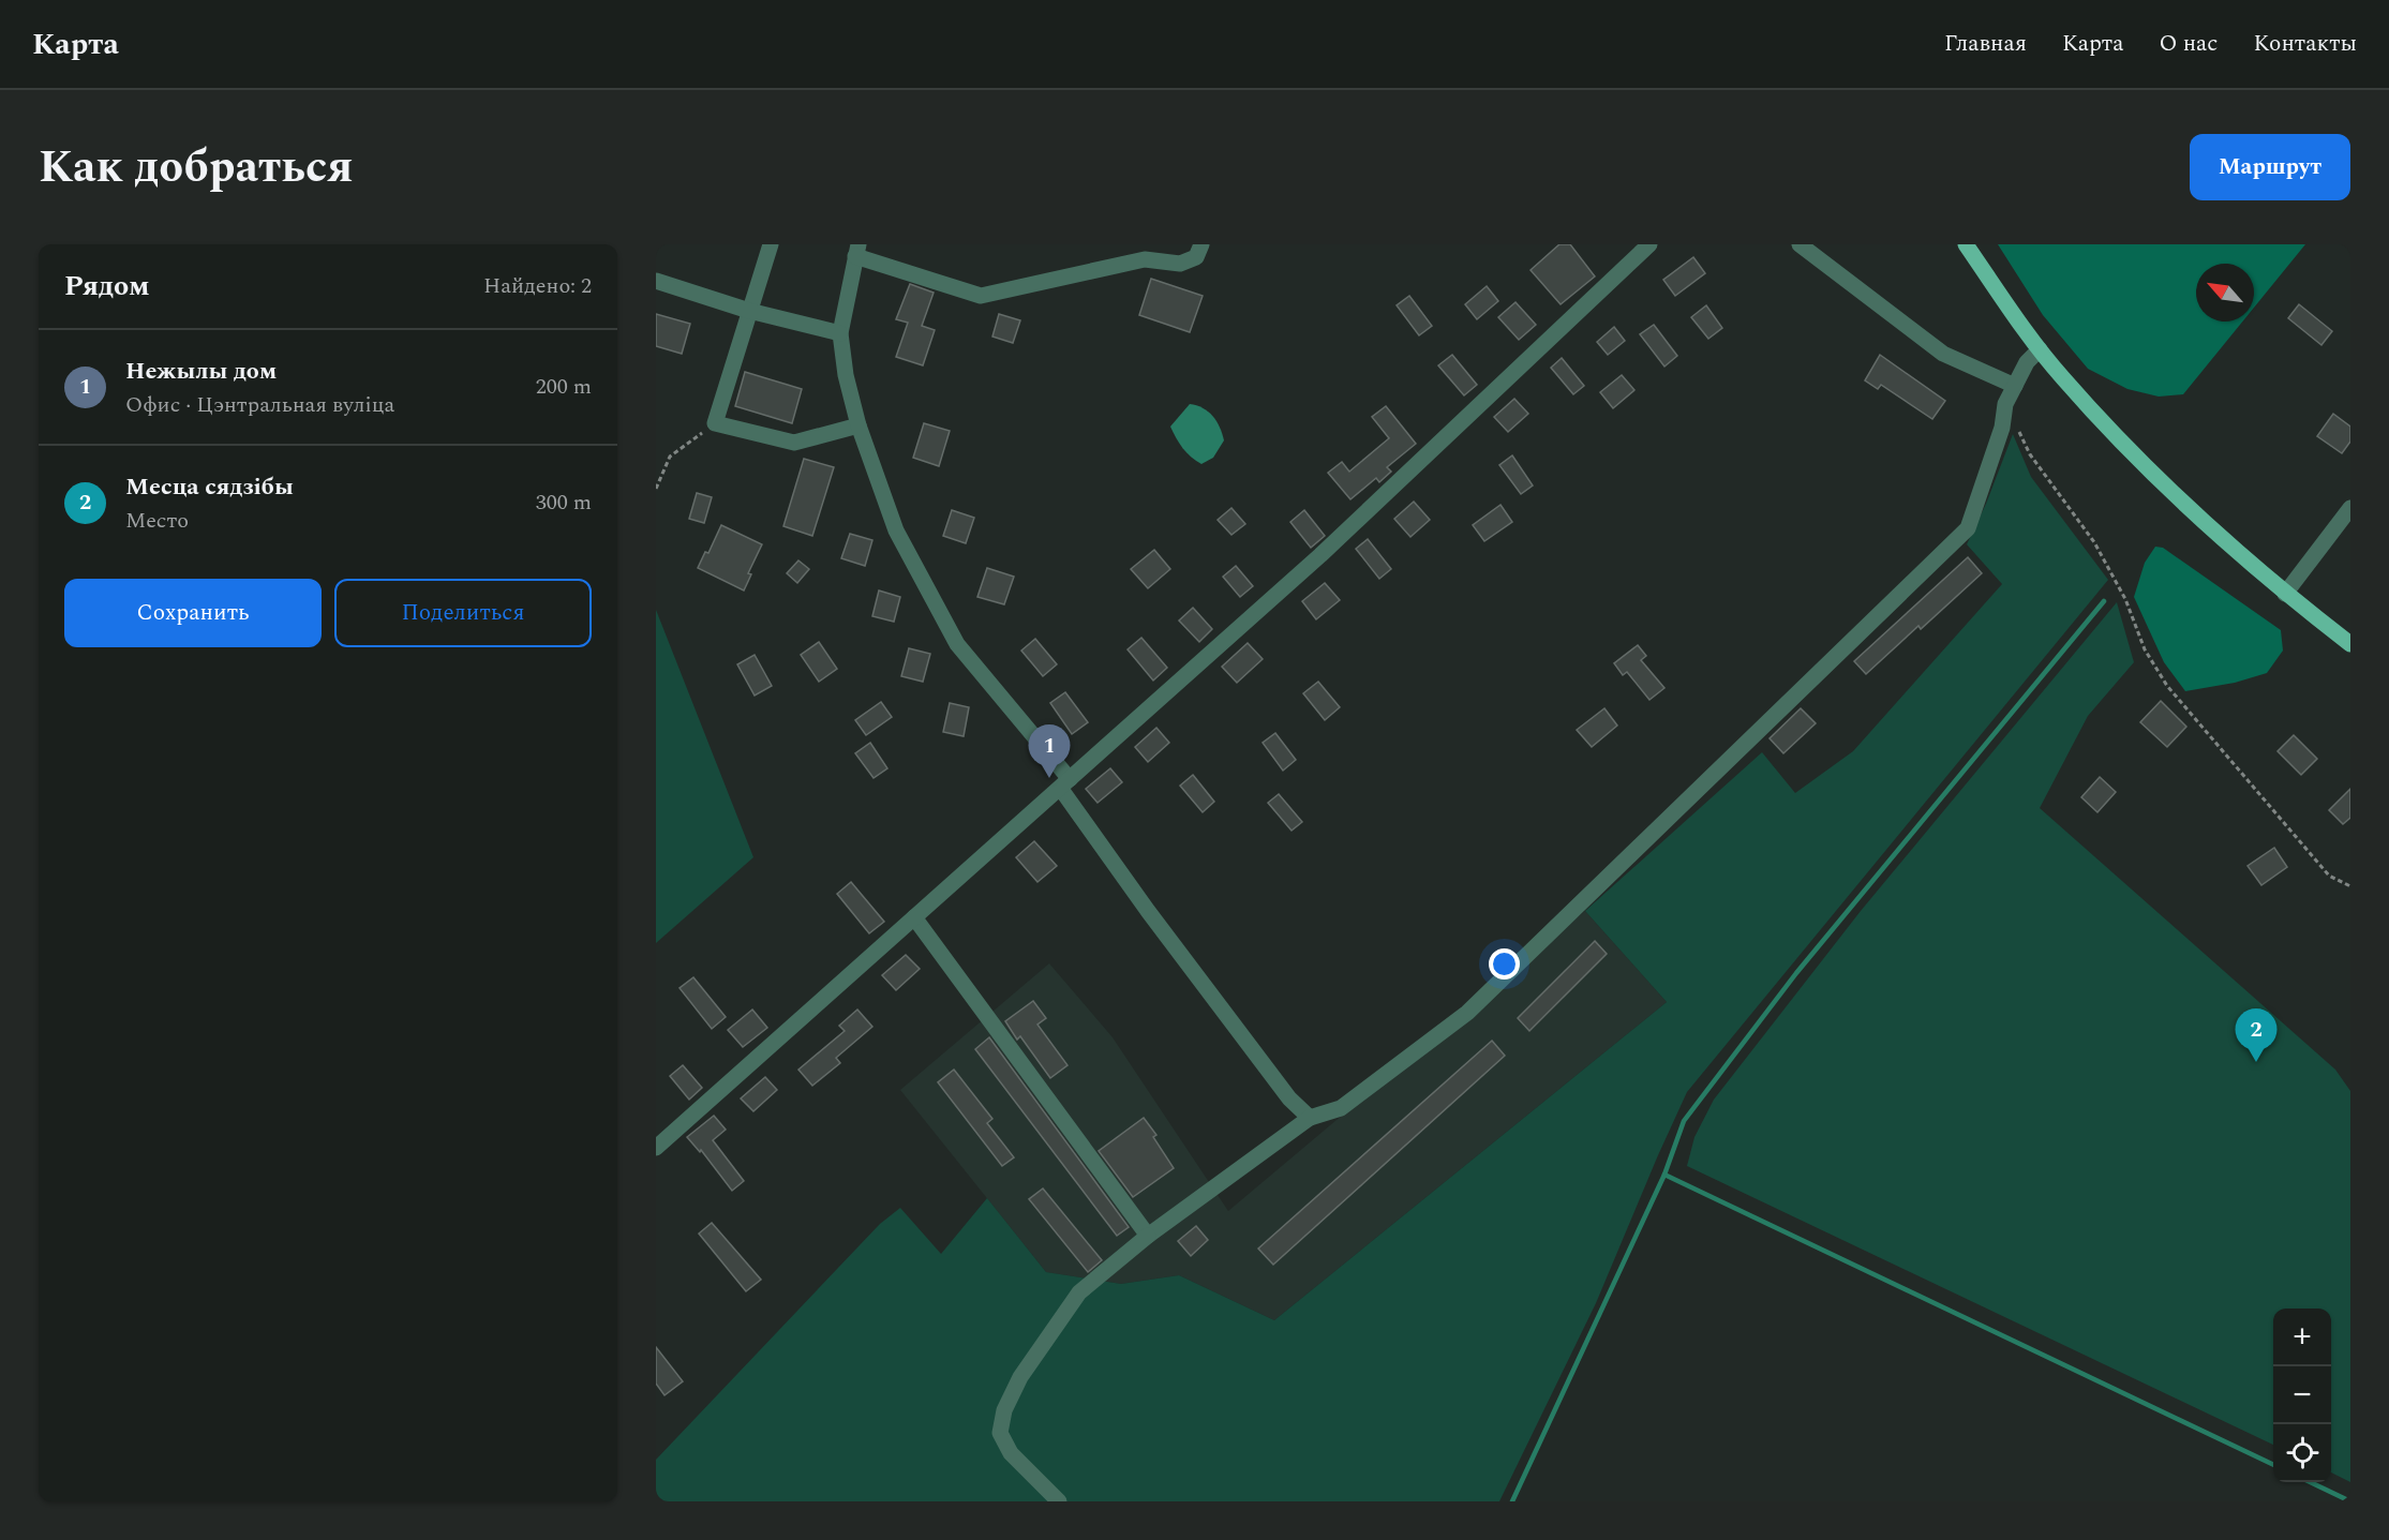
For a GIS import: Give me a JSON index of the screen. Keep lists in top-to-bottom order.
{
  "north": "top left",
  "page": {
    "header": "Карта",
    "nav": [
      "Главная",
      "Карта",
      "О нас",
      "Контакты"
    ],
    "title": "Как добраться",
    "buttons": [
      "Маршрут",
      ["Сохранить", "Поделиться"]
    ],
    "heading": ["Рядом", "Найдено: 2"],
    "list": [
      {
        "mark": "1",
        "name": "Нежылы дом",
        "note": "Офис · Цэнтральная вуліца",
        "value": "200 m"
      },
      {
        "mark": "2",
        "name": "Месца сядзібы",
        "note": "Место",
        "value": "300 m"
      }
    ],
    "pins": ["1", "2"],
    "map_buttons": ["+", "−"]
  }
}
